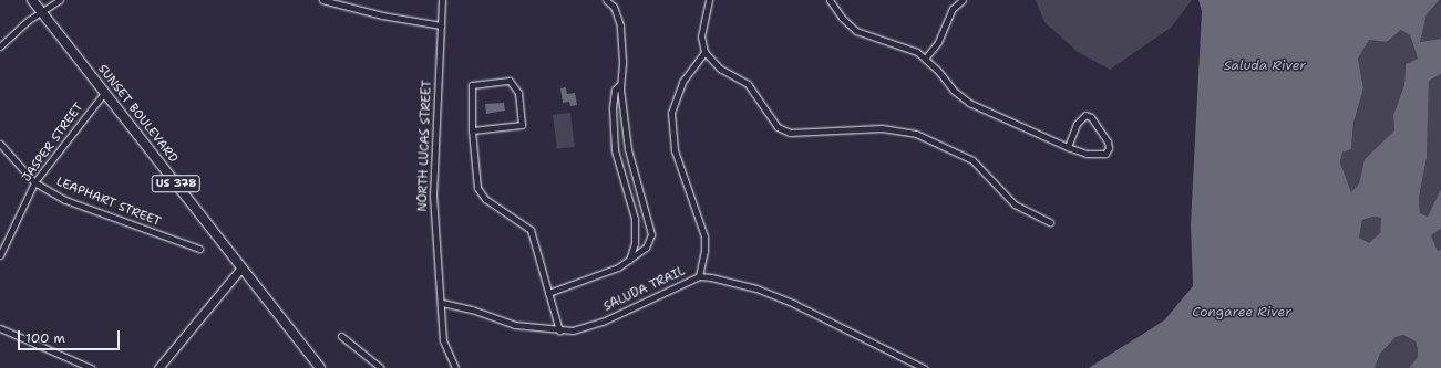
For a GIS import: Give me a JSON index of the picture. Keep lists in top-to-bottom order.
{
  "streets": {
    "main road": ["SUNSET BOULEVARD", "US 378"],
    "street": [
      "JASPER STREET",
      "NORTH LUCAS STREET",
      "LEAPHART STREET",
      "SALUDA TRAIL"
    ]
  },
  "crossings": [
    ["SUNSET BOULEVARD", "JASPER STREET"],
    ["JASPER STREET", "LEAPHART STREET"],
    ["NORTH LUCAS STREET", "SALUDA TRAIL"]
  ],
  "water": ["Saluda River", "Congaree River"],
  "scale_bar": "100 m"
}
